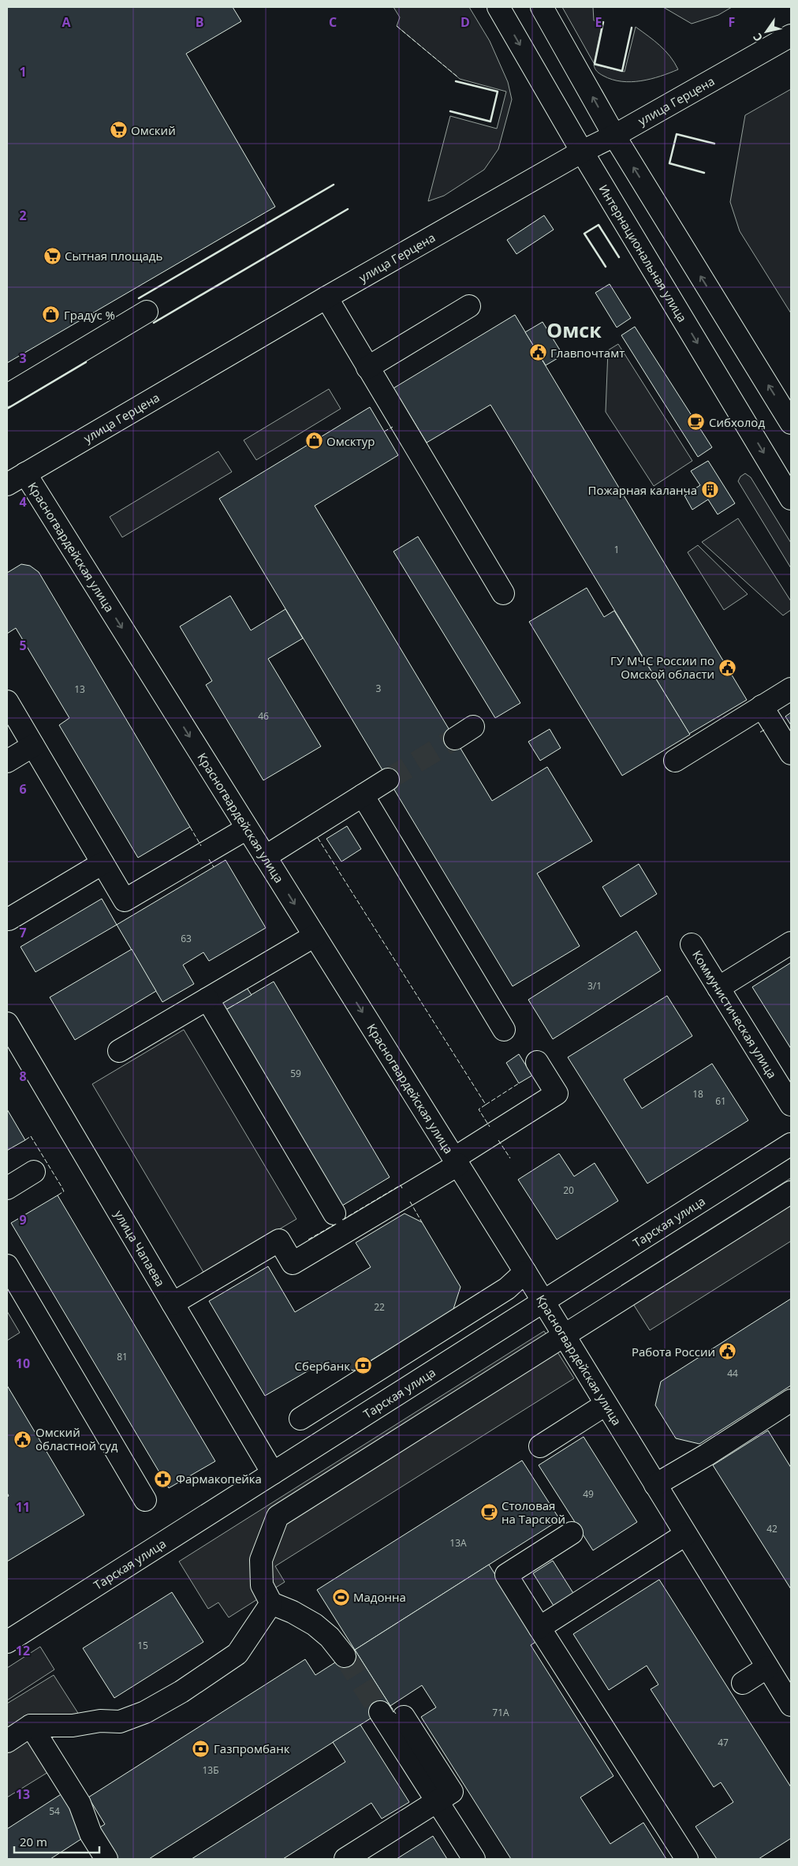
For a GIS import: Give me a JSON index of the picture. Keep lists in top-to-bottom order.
{
  "streets": {
    "street": [
      "улица Герцена",
      "Интернациональная улица",
      "Красногвардейская улица",
      "Коммунистическая улица",
      "Тарская улица",
      "улица Чапаева"
    ]
  },
  "crossings": [
    ["улица Герцена", "Интернациональная улица"],
    ["улица Герцена", "Красногвардейская улица"],
    ["Красногвардейская улица", "Тарская улица"],
    ["Тарская улица", "улица Чапаева"]
  ],
  "districts": ["Омск"],
  "places": {
    "supermarket": ["Омский", "Сытная площадь"],
    "shop": ["Градус %", "Омсктур"],
    "public building": [
      "Главпочтамт",
      "ГУ МЧС России по Омской области",
      "Работа России",
      "Омский областной суд"
    ],
    "cafe": ["Сибхолод", "Столовая на Тарской"],
    "building": ["Пожарная каланча"],
    "bank": ["Сбербанк", "Газпромбанк"],
    "pharmacy": ["Фармакопейка"],
    "sports": ["Мадонна"]
  },
  "house_numbers": [
    "1",
    "3",
    "13",
    "46",
    "63",
    "3/1",
    "59",
    "18",
    "61",
    "20",
    "22",
    "81",
    "44",
    "49",
    "42",
    "13А",
    "15",
    "71А",
    "47",
    "13Б",
    "54"
  ],
  "scale_bar": "20 m",
  "north": "bottom left",
  "grid": {
    "columns": [
      "A",
      "B",
      "C",
      "D",
      "E",
      "F"
    ],
    "rows": [
      "1",
      "2",
      "3",
      "4",
      "5",
      "6",
      "7",
      "8",
      "9",
      "10",
      "11",
      "12",
      "13"
    ]
  }
}
